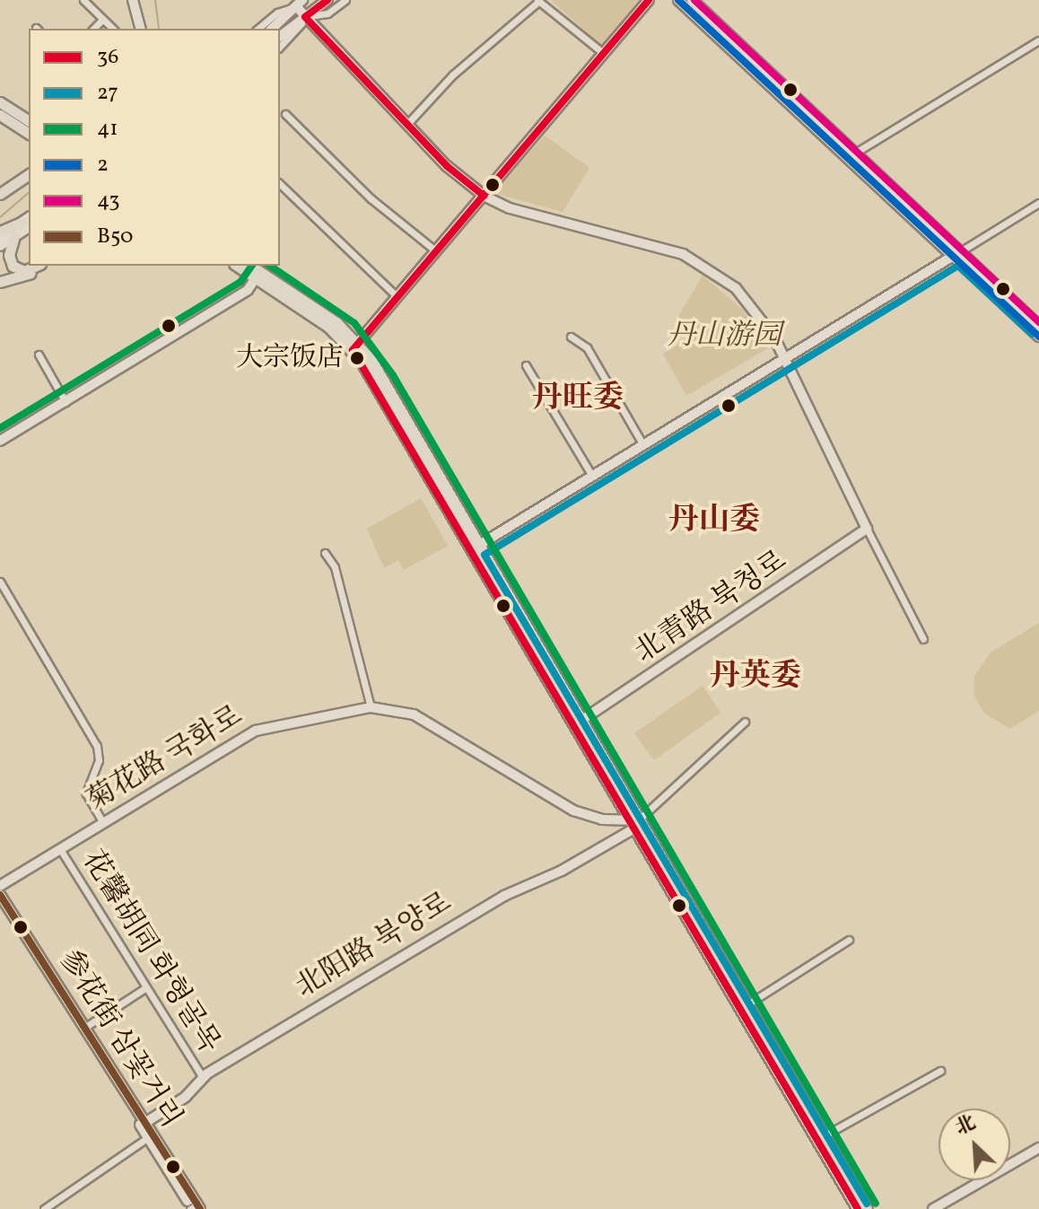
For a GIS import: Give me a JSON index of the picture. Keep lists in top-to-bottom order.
{
  "streets": {
    "street": [
      "北青路 북청로",
      "菊花路 국화로",
      "北阳路 북양로",
      "花馨胡同 화형골목",
      "参花街 삼꽃거리"
    ]
  },
  "crossings": [
    ["菊花路 국화로", "北阳路 북양로"],
    ["菊花路 국화로", "花馨胡同 화형골목"],
    ["北阳路 북양로", "花馨胡同 화형골목"],
    ["北阳路 북양로", "参花街 삼꽃거리"]
  ],
  "districts": ["丹旺委", "丹山委", "丹英委"],
  "parks": ["丹山游园"],
  "places": ["大宗饭店"],
  "lines": [
    "transit line 36",
    "transit line 2",
    "transit line 43",
    "transit line 27",
    "transit line 41",
    "transit line B50"
  ],
  "legend": [
    "36",
    "27",
    "41",
    "2",
    "43",
    "B50"
  ],
  "north": "top left"
}
